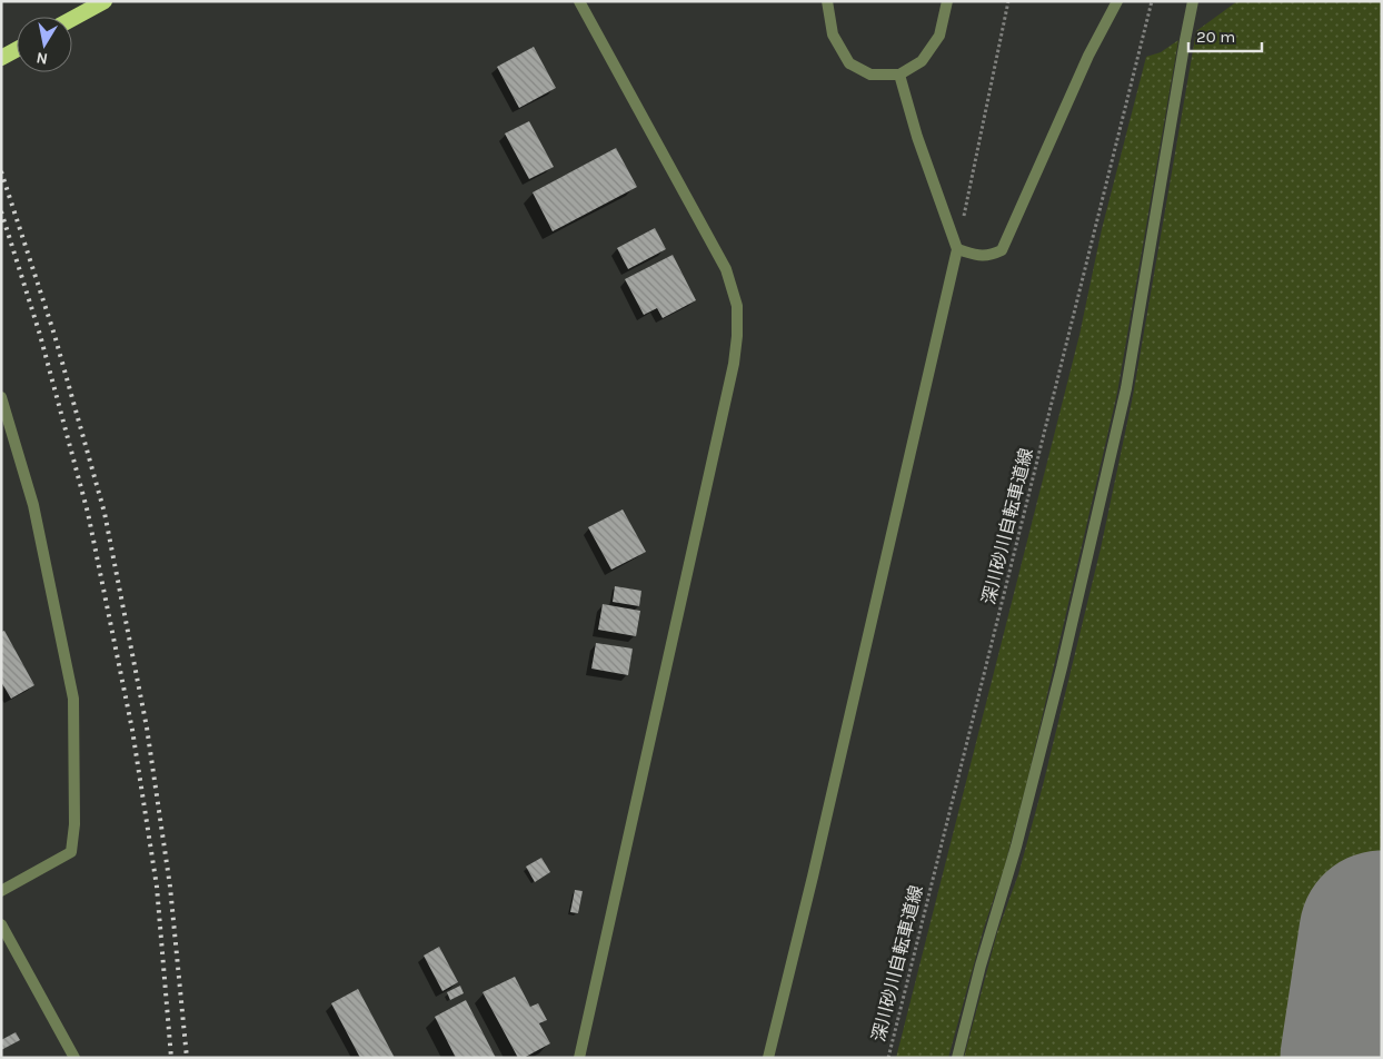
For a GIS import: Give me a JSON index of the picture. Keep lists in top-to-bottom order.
{
  "streets": {
    "path": ["深川砂川自転車道線"]
  },
  "scale_bar": "20 m",
  "north": "bottom"
}
